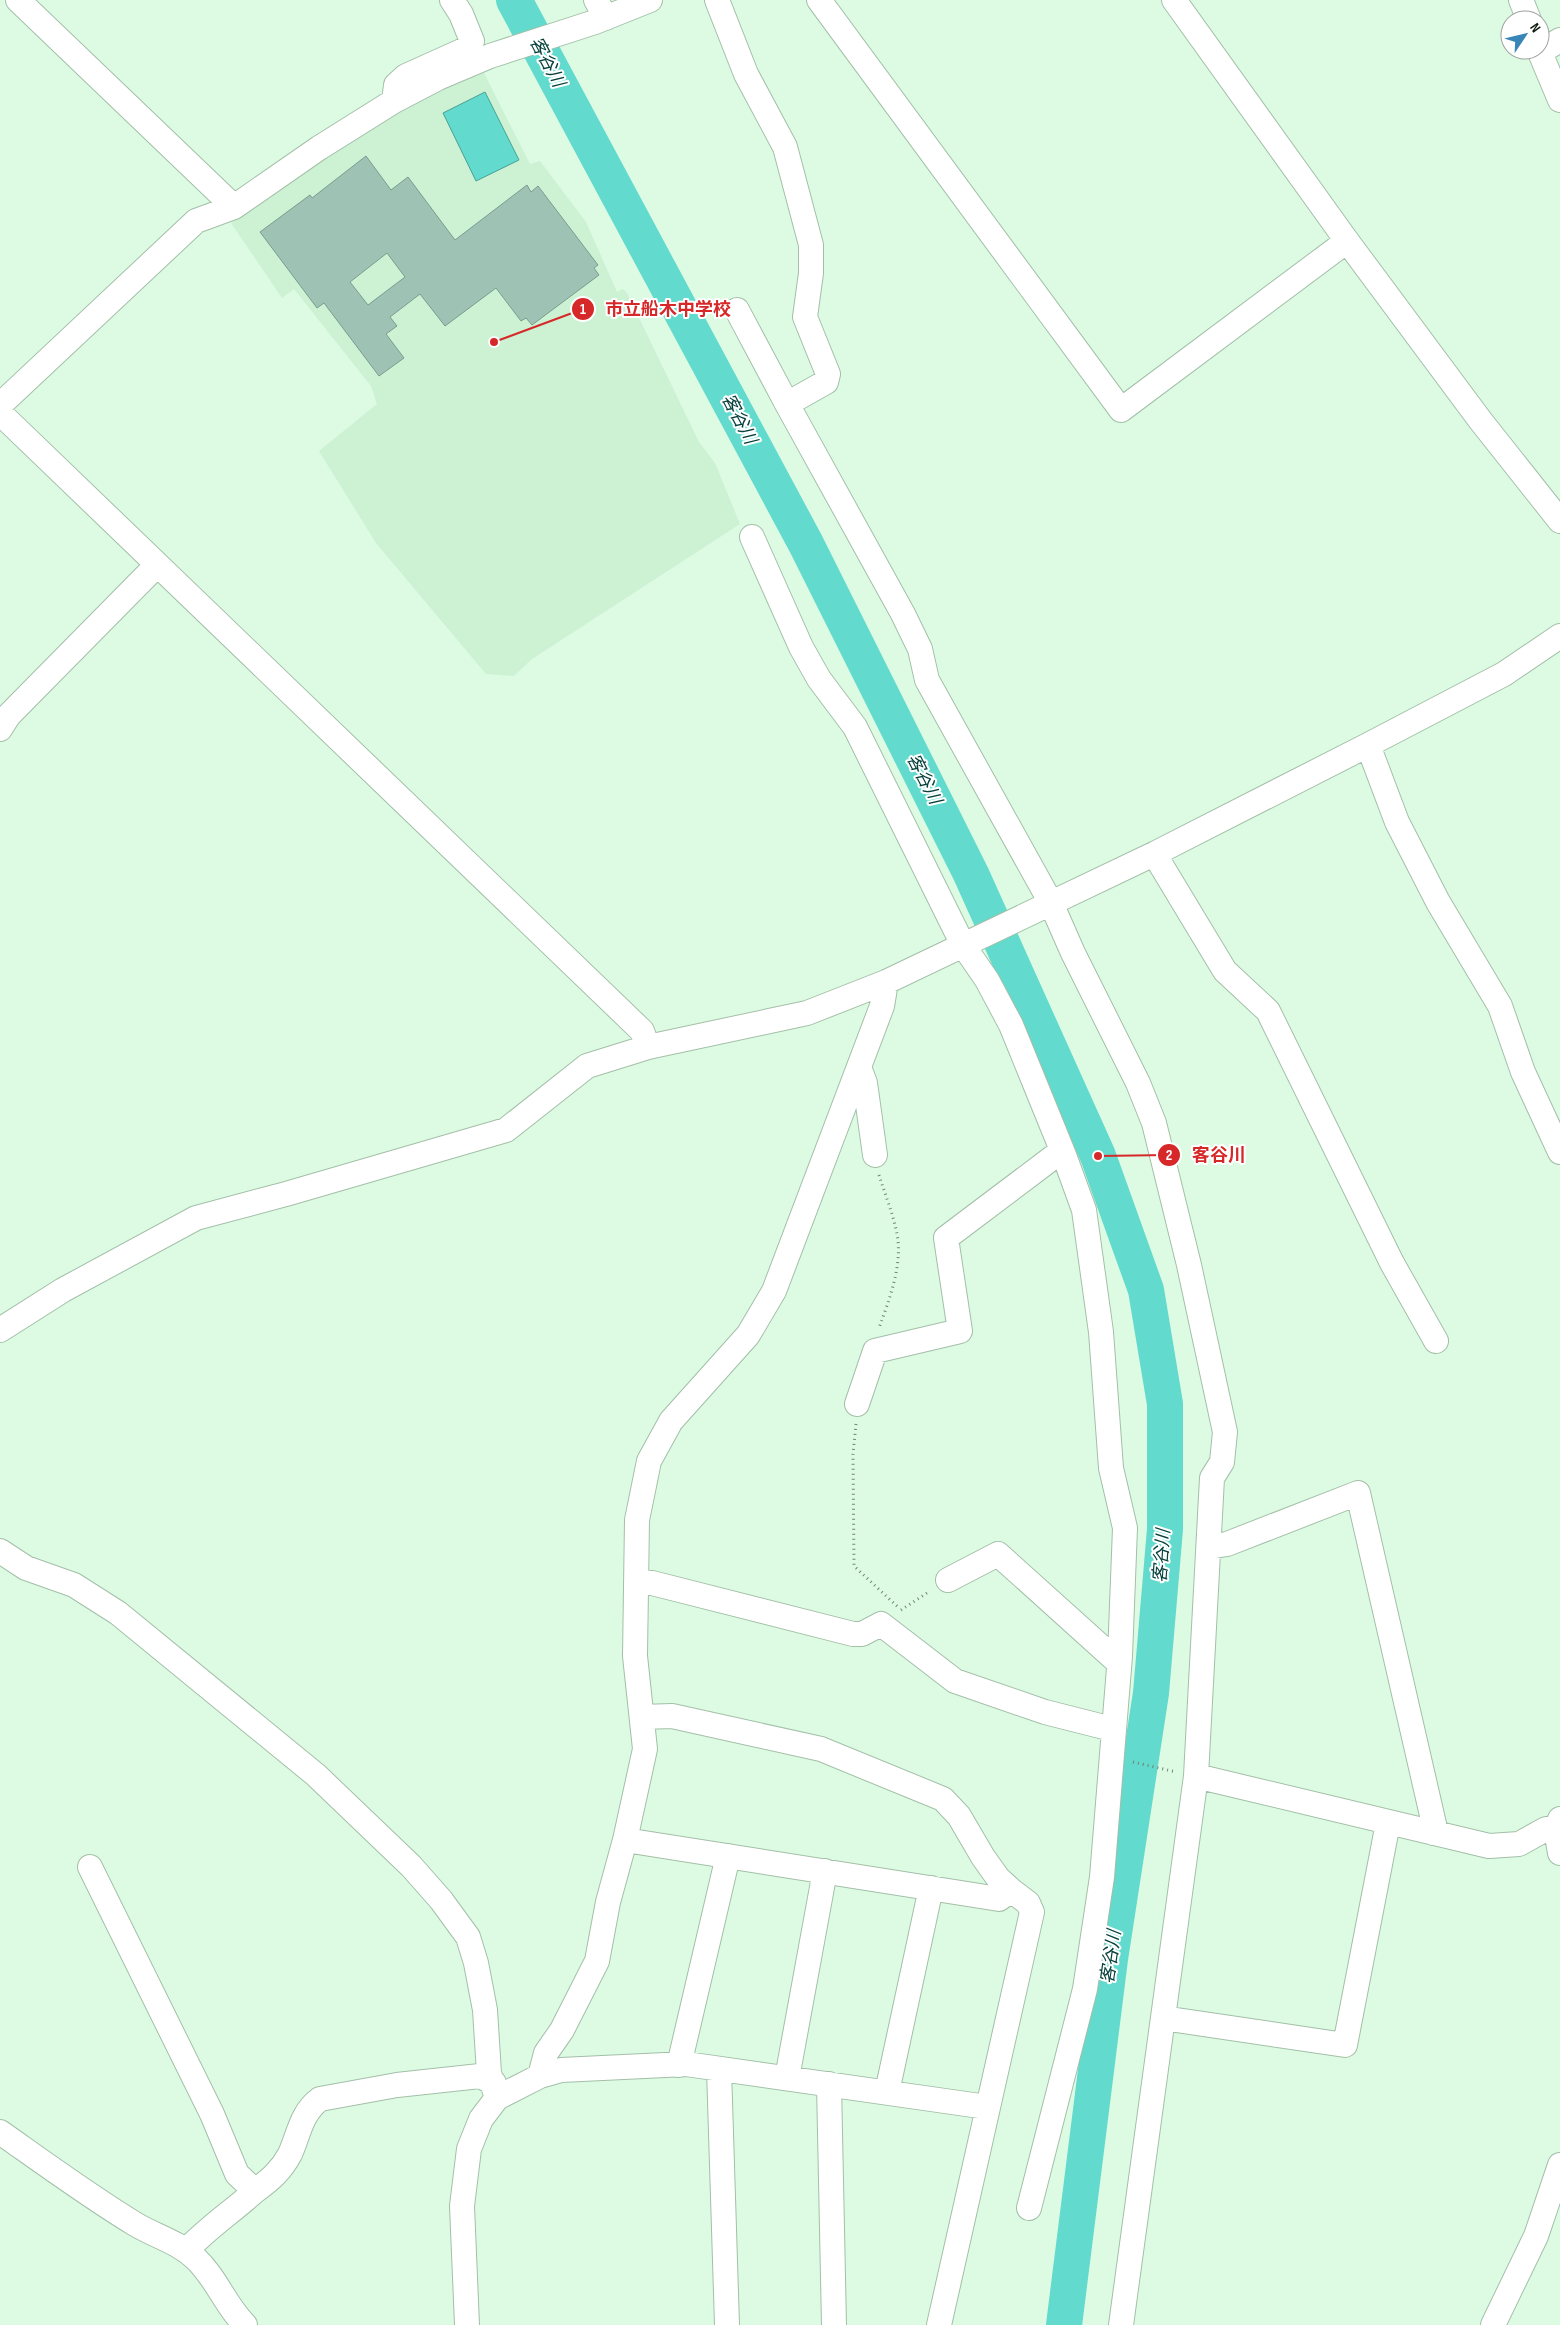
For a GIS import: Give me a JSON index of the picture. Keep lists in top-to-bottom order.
{
  "water": ["客谷川"],
  "places": ["市立船木中学校", "客谷川"],
  "north": "top right"
}
